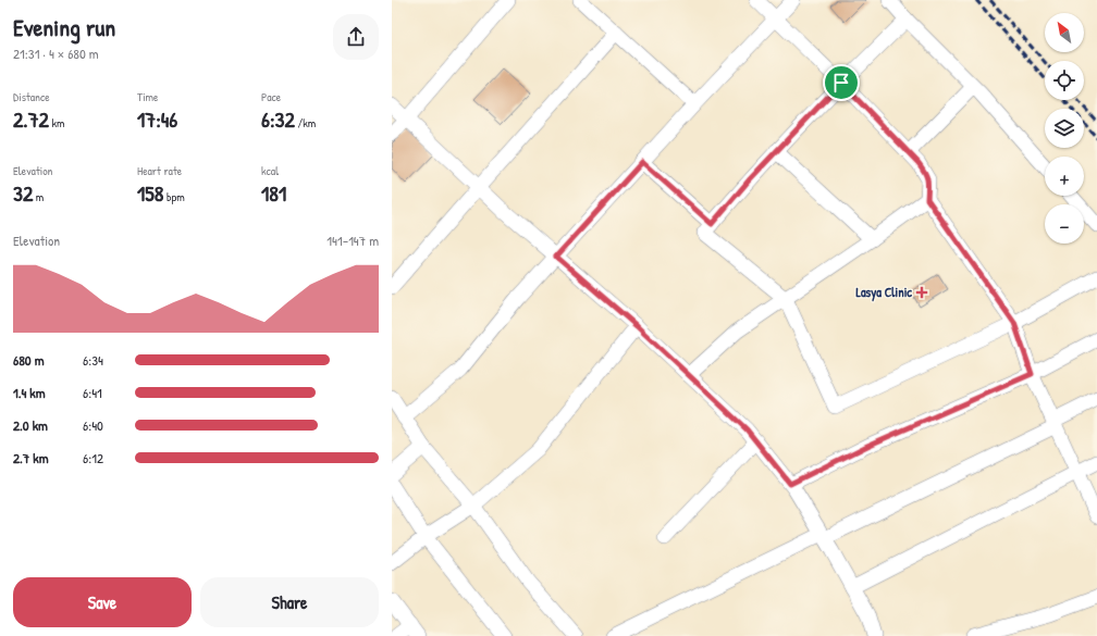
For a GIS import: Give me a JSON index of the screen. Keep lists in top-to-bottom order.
{
  "places": {
    "health": ["Lasya Clinic"]
  },
  "north": "top left",
  "page": {
    "heading": ["Evening run", "21:31 · 4 × 680 m"],
    "map_buttons": ["+", "−"],
    "stats": [
      ["Distance", "2.72 km"],
      ["Time", "17:46"],
      ["Pace", "6:32 /km"],
      ["Elevation", "32 m"],
      ["Heart rate", "158 bpm"],
      ["kcal", "181"]
    ],
    "chart": ["Elevation", "141–147 m"],
    "list": [
      {
        "name": "680 m",
        "note": "6:34"
      },
      {
        "name": "1.4 km",
        "note": "6:41"
      },
      {
        "name": "2.0 km",
        "note": "6:40"
      },
      {
        "name": "2.7 km",
        "note": "6:12"
      }
    ],
    "buttons": ["Save", "Share"]
  }
}
